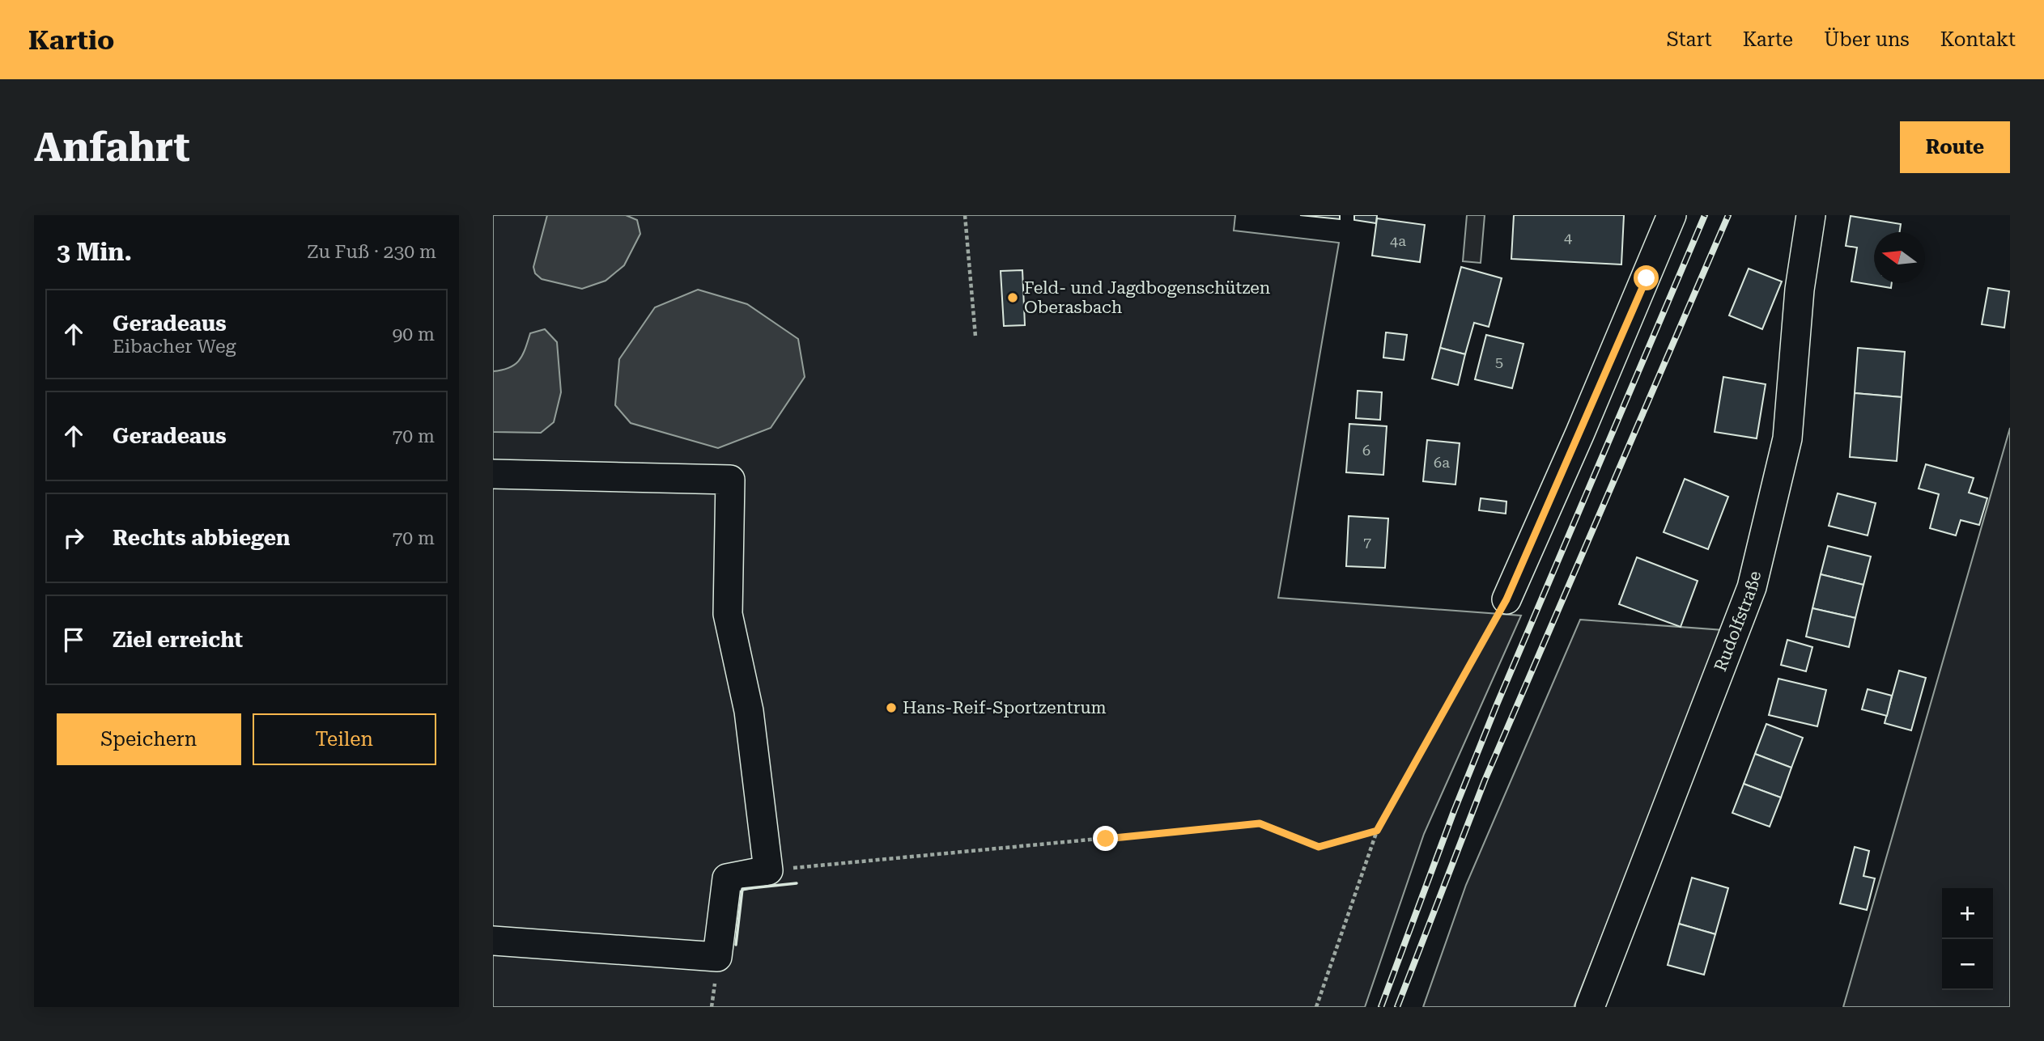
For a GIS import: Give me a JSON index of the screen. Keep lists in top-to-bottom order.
{
  "streets": {
    "street": ["Rudolfstraße"]
  },
  "places": ["Feld- und Jagdbogenschützen Oberasbach", "Hans-Reif-Sportzentrum"],
  "house_numbers": [
    "4",
    "4a",
    "5",
    "6",
    "6a",
    "7"
  ],
  "north": "left",
  "page": {
    "header": "Kartio",
    "nav": [
      "Start",
      "Karte",
      "Über uns",
      "Kontakt"
    ],
    "buttons": [
      "Route",
      ["Speichern", "Teilen"]
    ],
    "title": "Anfahrt",
    "heading": ["3 Min.", "Zu Fuß · 230 m"],
    "list": [
      ["Geradeaus", "Eibacher Weg", "90 m"],
      ["Geradeaus", "70 m"],
      ["Rechts abbiegen", "70 m"],
      "Ziel erreicht"
    ],
    "map_buttons": ["+", "−"]
  }
}
